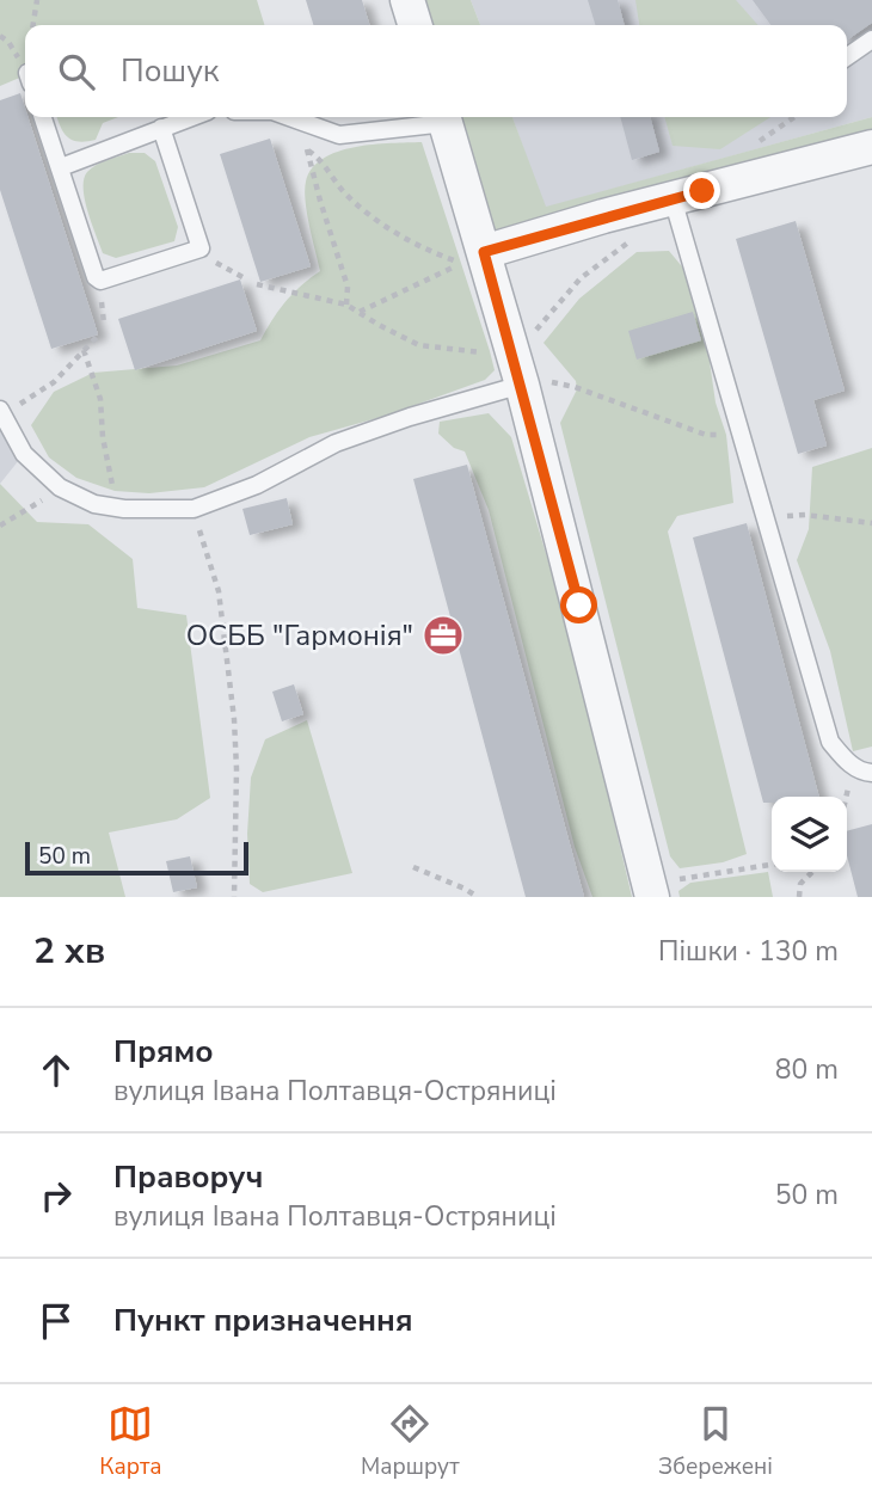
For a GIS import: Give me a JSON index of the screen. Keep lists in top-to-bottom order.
{
  "places": {
    "office": ["ОСББ \"Гармонія\""]
  },
  "scale_bar": "50 m",
  "page": {
    "search": "Пошук",
    "scale": "50 m",
    "heading": ["2 хв", "Пішки · 130 m"],
    "list": [
      ["Прямо", "вулиця Івана Полтавця-Остряниці", "80 m"],
      ["Праворуч", "вулиця Івана Полтавця-Остряниці", "50 m"],
      "Пункт призначення"
    ],
    "nav": ["Карта", "Маршрут", "Збережені"]
  }
}
